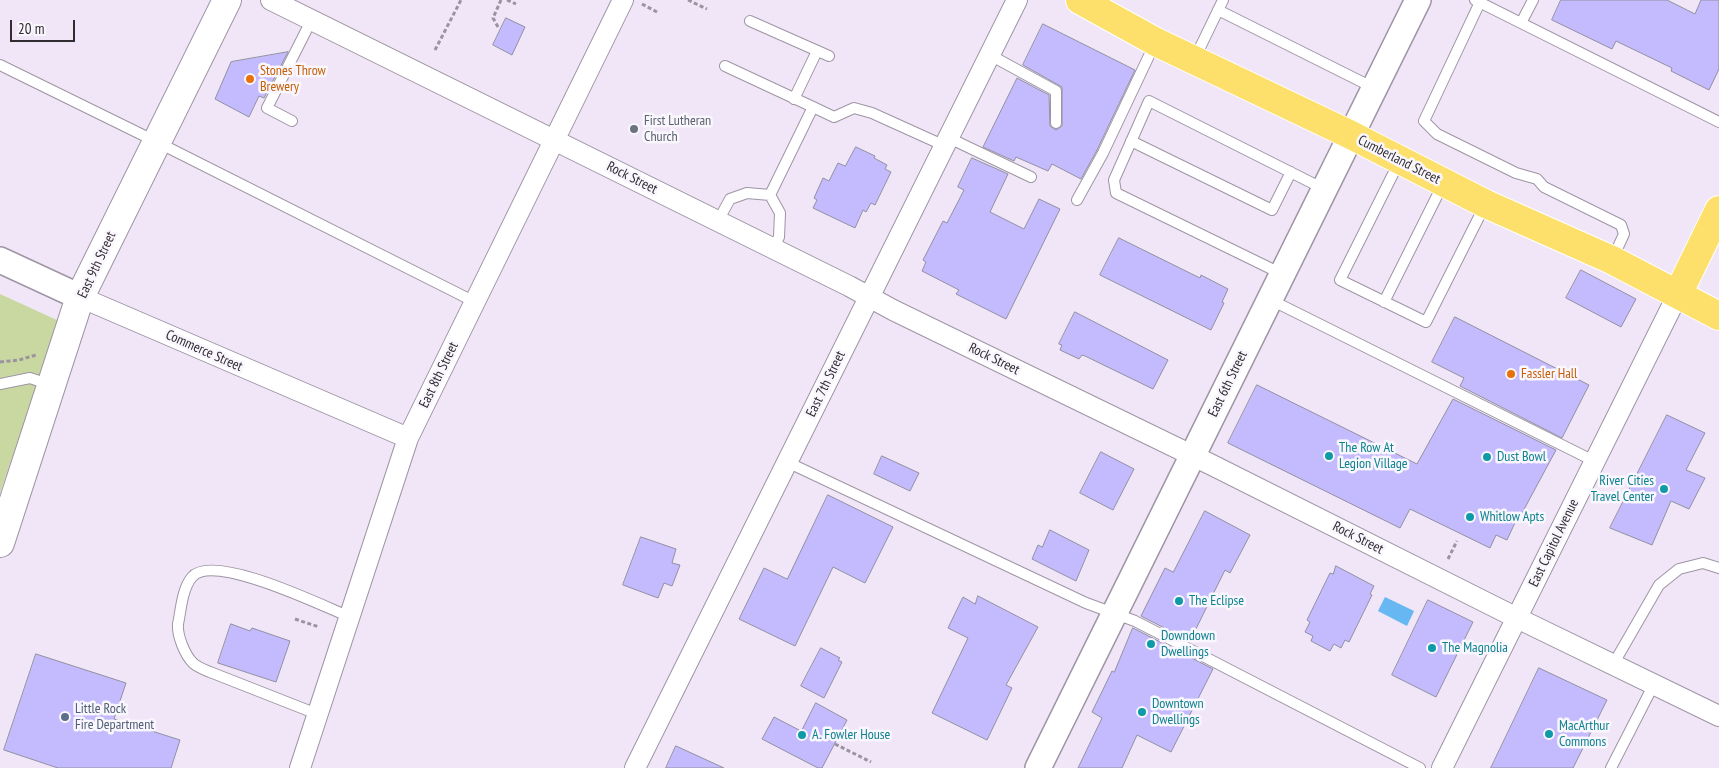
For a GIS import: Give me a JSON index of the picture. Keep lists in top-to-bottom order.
{
  "streets": {
    "main road": ["Cumberland Street", "East 9th Street", "East Capitol Avenue"],
    "street": [
      "Rock Street",
      "Commerce Street",
      "East 8th Street",
      "East 7th Street",
      "East 6th Street"
    ]
  },
  "crossings": [
    ["Cumberland Street", "East 6th Street"],
    ["Cumberland Street", "East Capitol Avenue"],
    ["Rock Street", "East 8th Street"],
    ["Rock Street", "East 7th Street"],
    ["Rock Street", "East 6th Street"],
    ["Rock Street", "East Capitol Avenue"],
    ["East 9th Street", "Commerce Street"],
    ["Commerce Street", "East 8th Street"]
  ],
  "places": [
    "Stones Throw Brewery",
    "First Lutheran Church",
    "Fassler Hall",
    "The Row At Legion Village",
    "Dust Bowl",
    "River Cities Travel Center",
    "Whitlow Apts",
    "The Eclipse",
    "Downdown Dwellings",
    "The Magnolia",
    "Downtown Dwellings",
    "Little Rock Fire Department",
    "MacArthur Commons",
    "A. Fowler House"
  ],
  "scale_bar": "20 m"
}
